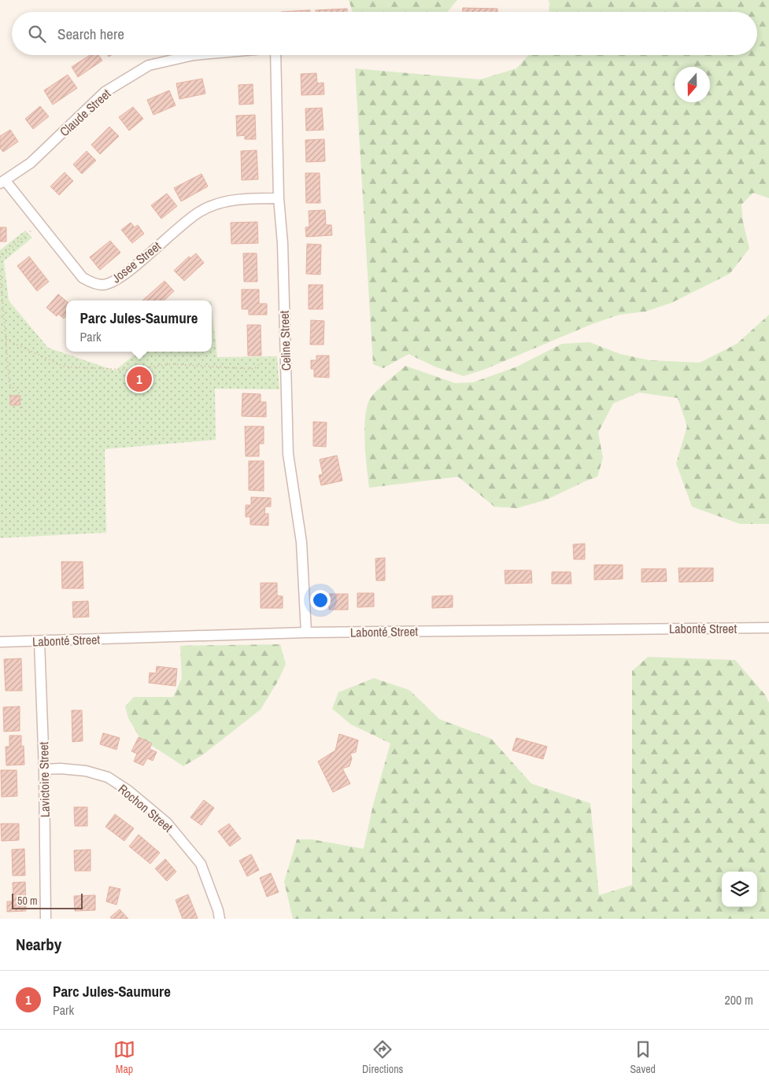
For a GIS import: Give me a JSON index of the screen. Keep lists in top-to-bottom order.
{
  "streets": {
    "street": [
      "Claude Street",
      "Josee Street",
      "Celine Street",
      "Labonté Street",
      "Lavictoire Street",
      "Rochon Street"
    ]
  },
  "crossings": [
    ["Claude Street", "Josee Street"],
    ["Josee Street", "Celine Street"],
    ["Celine Street", "Labonté Street"],
    ["Labonté Street", "Lavictoire Street"],
    ["Lavictoire Street", "Rochon Street"]
  ],
  "scale_bar": "50 m",
  "north": "bottom",
  "page": {
    "search": "Search here",
    "popup": ["Parc Jules-Saumure", "Park"],
    "pins": "1",
    "scale": "50 m",
    "heading": "Nearby",
    "list": [
      {
        "mark": "1",
        "name": "Parc Jules-Saumure",
        "note": "Park",
        "value": "200 m"
      }
    ],
    "nav": ["Map", "Directions", "Saved"]
  }
}
